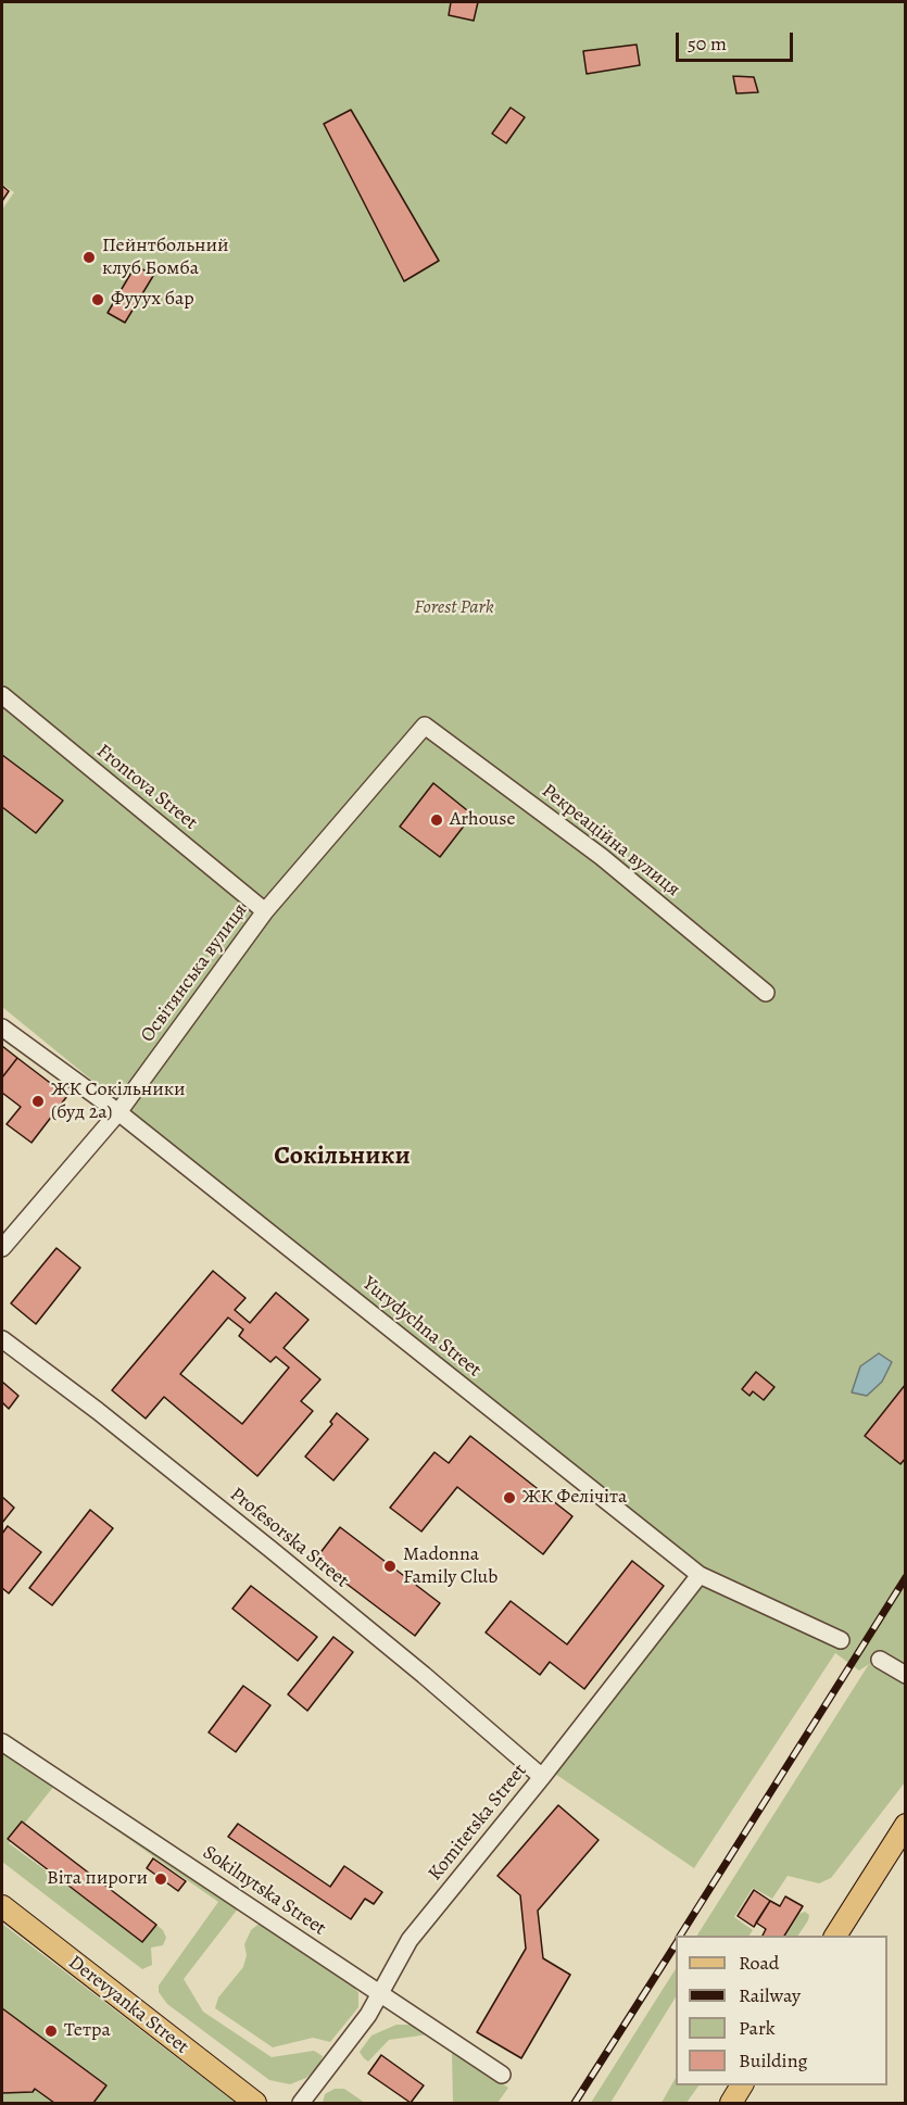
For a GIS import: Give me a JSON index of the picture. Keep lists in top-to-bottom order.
{
  "streets": {
    "main road": ["Derevyanka Street"],
    "street": [
      "Frontova Street",
      "Рекреаційна вулиця",
      "Освітянська вулиця",
      "Yurydychna Street",
      "Profesorska Street",
      "Komitetska Street",
      "Sokilnytska Street"
    ]
  },
  "crossings": [
    ["Frontova Street", "Освітянська вулиця"],
    ["Рекреаційна вулиця", "Освітянська вулиця"],
    ["Освітянська вулиця", "Yurydychna Street"],
    ["Yurydychna Street", "Komitetska Street"],
    ["Profesorska Street", "Komitetska Street"],
    ["Komitetska Street", "Sokilnytska Street"]
  ],
  "districts": ["Сокільники"],
  "parks": ["Forest Park"],
  "places": [
    "Пейнтбольний клуб Бомба",
    "Фууух бар",
    "Arhouse",
    "ЖК Сокільники (буд 2а)",
    "ЖК Фелічіта",
    "Madonna Family Club",
    "Віта пироги",
    "Тетра"
  ],
  "legend": [
    "Road",
    "Railway",
    "Park",
    "Building"
  ],
  "scale_bar": "50 m"
}
